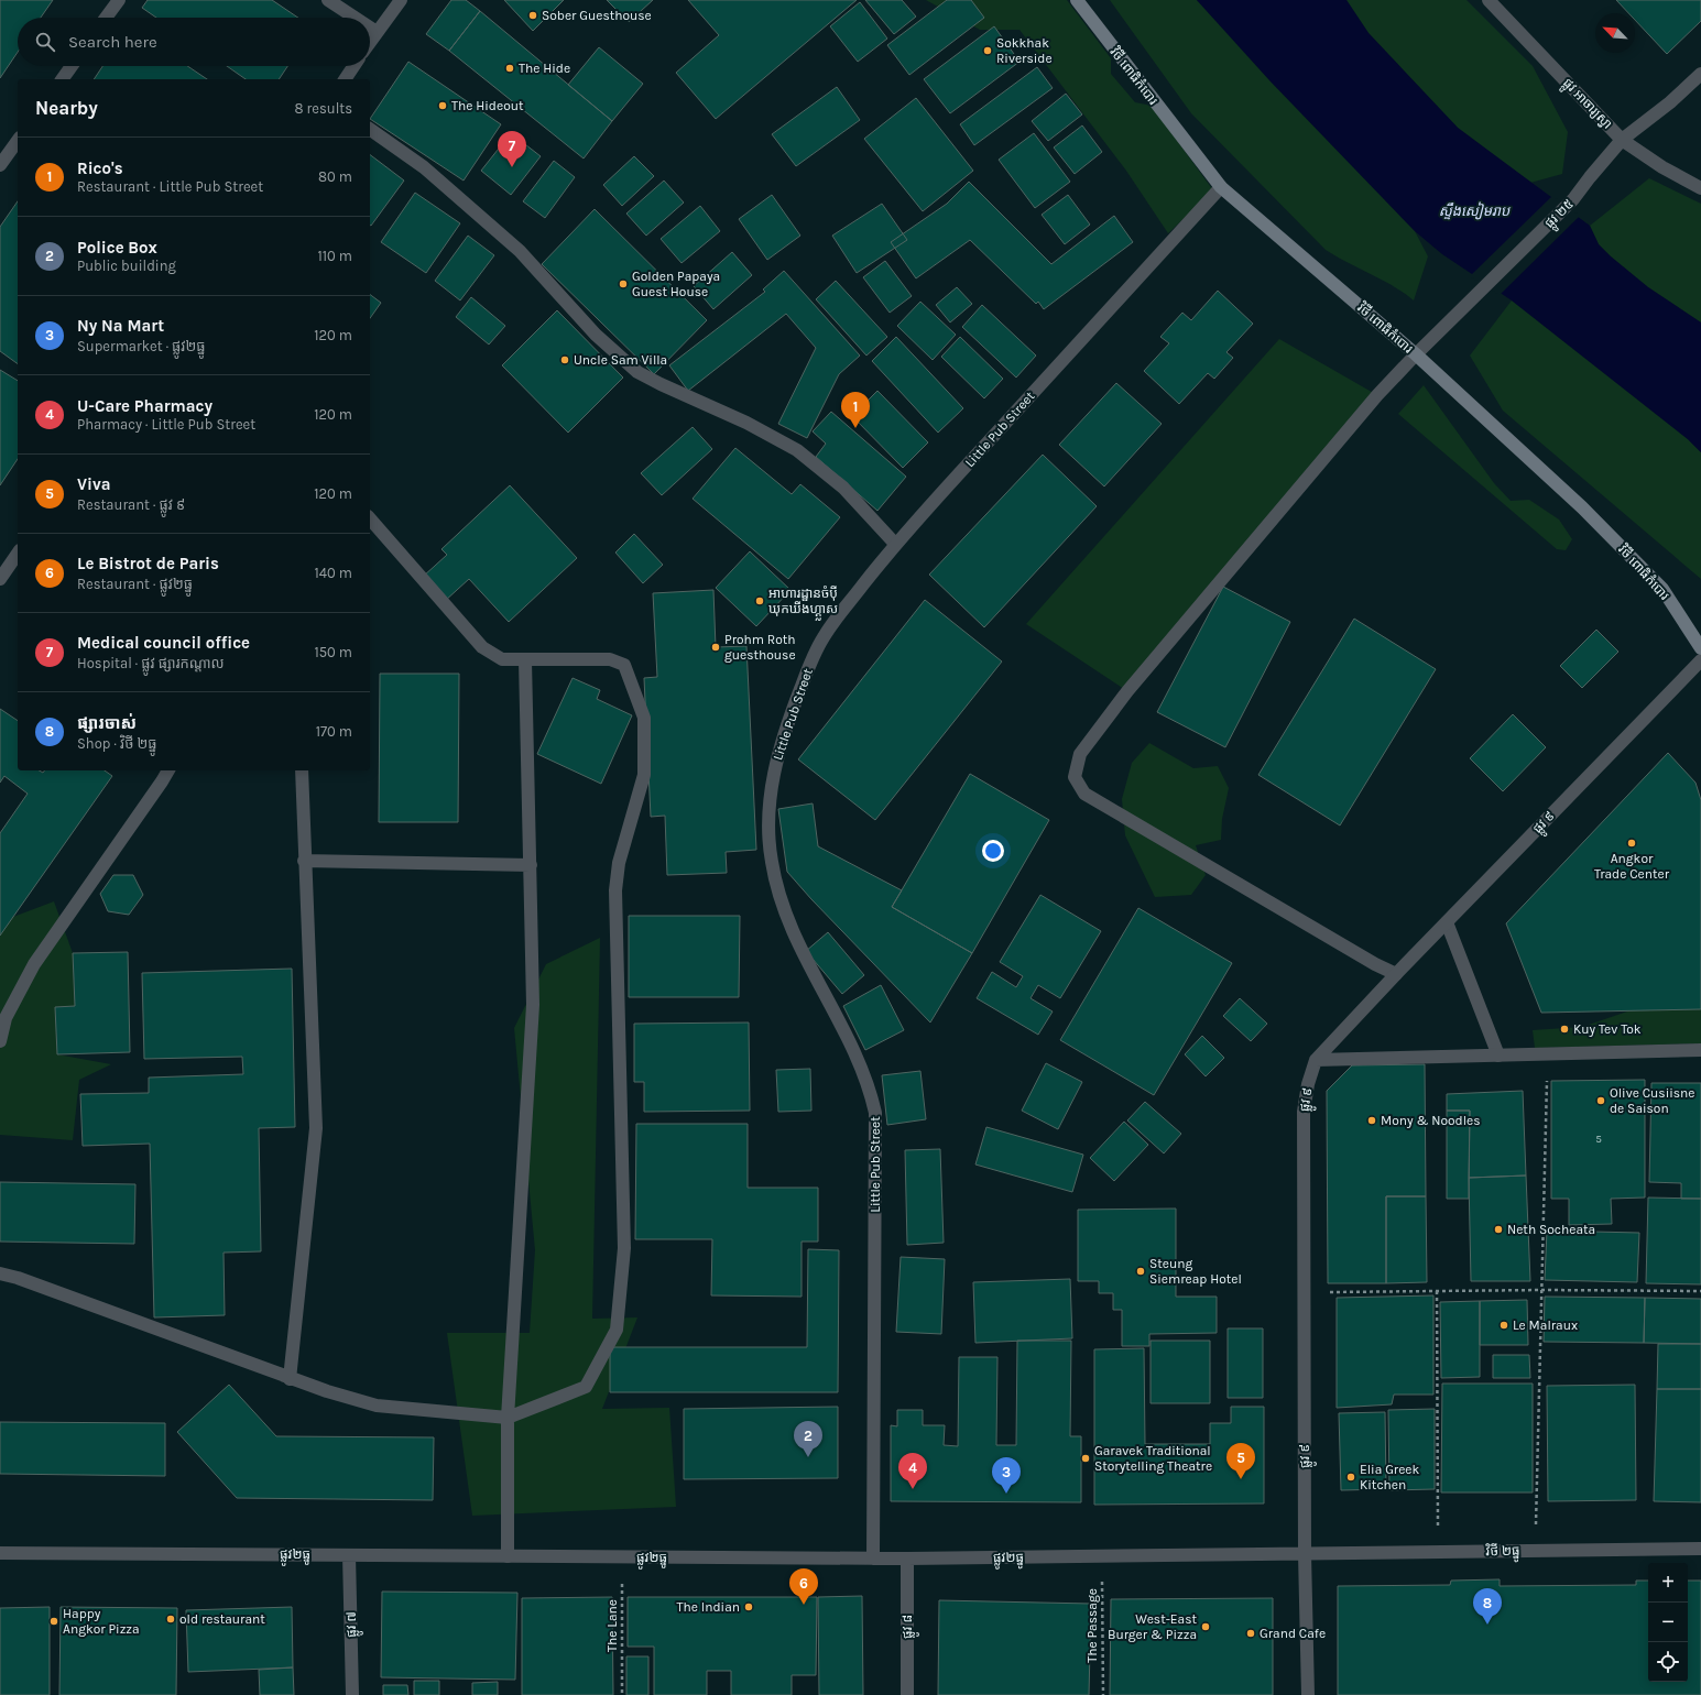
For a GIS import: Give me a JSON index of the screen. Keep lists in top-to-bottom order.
{
  "streets": {
    "street": [
      "វិថី ពោធិកំបោរ",
      "ផ្លូវ អាចារ្យស្វា",
      "ផ្លូវ ២៥",
      "Little Pub Street",
      "ផ្លូវ ៩",
      "វិថី ២ធ្នូ",
      "ផ្លូវ២ធ្នូ",
      "ផ្លូវ ៧",
      "ផ្លូវ ៨"
    ],
    "path": ["The Lane", "The Passage"]
  },
  "crossings": [
    ["វិថី ពោធិកំបោរ", "ផ្លូវ ២៥"],
    ["វិថី ពោធិកំបោរ", "Little Pub Street"],
    ["ផ្លូវ អាចារ្យស្វា", "ផ្លូវ ២៥"],
    ["ផ្លូវ ២៥", "ផ្លូវ ៩"],
    ["Little Pub Street", "ផ្លូវ២ធ្នូ"],
    ["ផ្លូវ ៩", "វិថី ២ធ្នូ"],
    ["ផ្លូវ ៩", "ផ្លូវ២ធ្នូ"],
    ["វិថី ២ធ្នូ", "ផ្លូវ២ធ្នូ"],
    ["ផ្លូវ២ធ្នូ", "ផ្លូវ ៧"],
    ["ផ្លូវ២ធ្នូ", "The Lane"],
    ["ផ្លូវ២ធ្នូ", "The Passage"],
    ["ផ្លូវ២ធ្នូ", "ផ្លូវ ៨"]
  ],
  "water": ["ស្ទឹងសៀមរាប"],
  "places": [
    "Sober Guesthouse",
    "Sokkhak Riverside",
    "The Hide",
    "The Hideout",
    "Golden Papaya Guest House",
    "Uncle Sam Villa",
    "អាហារដ្ឋានចំបុី ឃុកឃីងហ្គ្លាស",
    "Prohm Roth guesthouse",
    "Angkor Trade Center",
    "Kuy Tev Tok",
    "Olive Cusiisne de Saison",
    "Mony & Noodles",
    "Neth Socheata",
    "Steung Siemreap Hotel",
    "Le Malraux",
    "Garavek Traditional Storytelling Theatre",
    "Elia Greek Kitchen",
    "The Indian",
    "old restaurant",
    "Happy Angkor Pizza",
    "West-East Burger & Pizza",
    "Grand Cafe"
  ],
  "house_numbers": ["5"],
  "north": "top left",
  "page": {
    "search": "Search here",
    "heading": ["Nearby", "8 results"],
    "pins": [
      "7",
      "1",
      "2",
      "5",
      "4",
      "3",
      "6",
      "8"
    ],
    "list": [
      {
        "mark": "1",
        "name": "Rico's",
        "note": "Restaurant · Little Pub Street",
        "value": "80 m"
      },
      {
        "mark": "2",
        "name": "Police Box",
        "note": "Public building",
        "value": "110 m"
      },
      {
        "mark": "3",
        "name": "Ny Na Mart",
        "note": "Supermarket · ផ្លូវ២ធ្នូ",
        "value": "120 m"
      },
      {
        "mark": "4",
        "name": "U-Care Pharmacy",
        "note": "Pharmacy · Little Pub Street",
        "value": "120 m"
      },
      {
        "mark": "5",
        "name": "Viva",
        "note": "Restaurant · ផ្លូវ ៩",
        "value": "120 m"
      },
      {
        "mark": "6",
        "name": "Le Bistrot de Paris",
        "note": "Restaurant · ផ្លូវ២ធ្នូ",
        "value": "140 m"
      },
      {
        "mark": "7",
        "name": "Medical council office",
        "note": "Hospital · ផ្លូវ ផ្សារកណ្តាល",
        "value": "150 m"
      },
      {
        "mark": "8",
        "name": "ផ្សារចាស់",
        "note": "Shop · វិថី ២ធ្នូ",
        "value": "170 m"
      }
    ],
    "map_buttons": ["+", "−"]
  }
}
